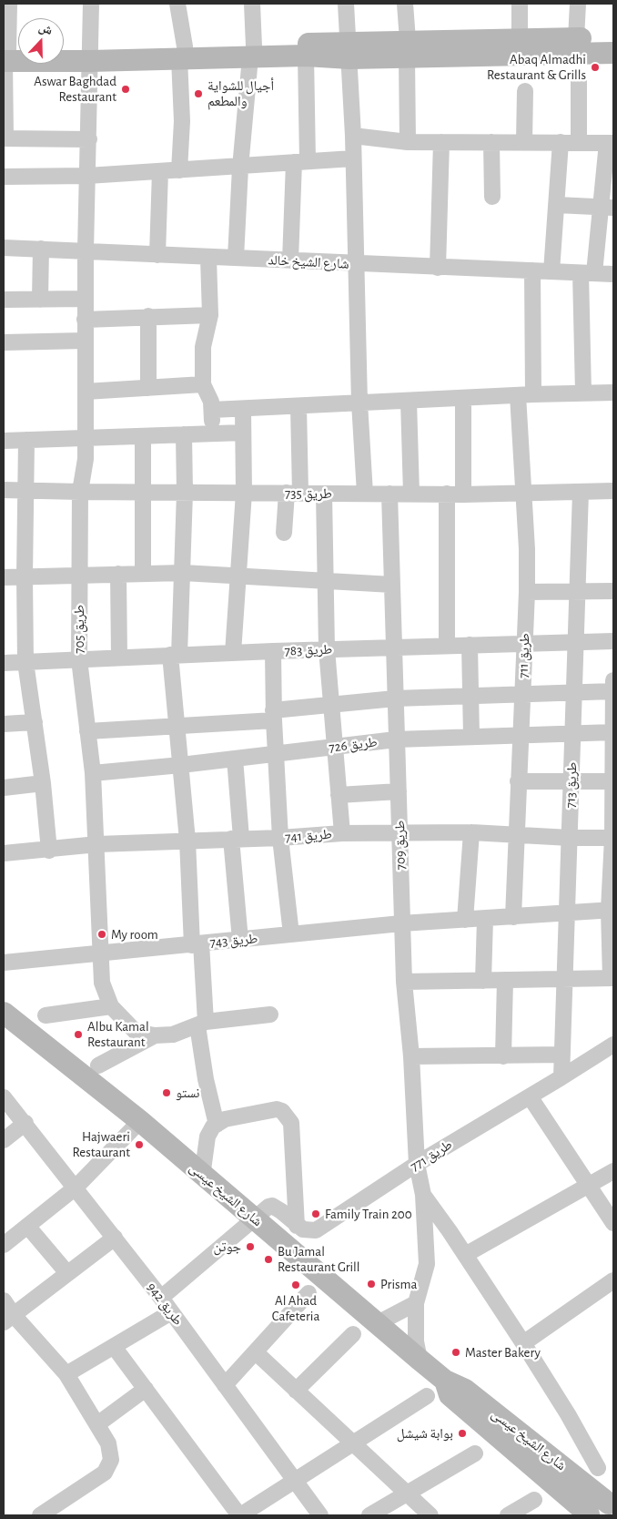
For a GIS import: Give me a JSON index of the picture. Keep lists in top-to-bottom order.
{
  "streets": {
    "street": [
      "شارع الشيخ خالد",
      "طريق 735",
      "طريق 705",
      "طريق 783",
      "طريق 711",
      "طريق 726",
      "طريق 713",
      "طريق 741",
      "طريق 709",
      "طريق 743",
      "طريق 771",
      "شارع الشيخ عيسى",
      "طريق 942"
    ]
  },
  "crossings": [
    ["شارع الشيخ خالد", "طريق 705"],
    ["شارع الشيخ خالد", "طريق 711"],
    ["طريق 735", "طريق 705"],
    ["طريق 735", "طريق 711"],
    ["طريق 735", "طريق 713"],
    ["طريق 735", "طريق 709"],
    ["طريق 705", "طريق 783"],
    ["طريق 705", "طريق 726"],
    ["طريق 705", "طريق 741"],
    ["طريق 705", "طريق 743"],
    ["طريق 783", "طريق 711"],
    ["طريق 783", "طريق 713"],
    ["طريق 783", "طريق 709"],
    ["طريق 711", "طريق 726"],
    ["طريق 711", "طريق 741"],
    ["طريق 711", "طريق 743"],
    ["طريق 726", "طريق 713"],
    ["طريق 726", "طريق 709"],
    ["طريق 713", "طريق 741"],
    ["طريق 713", "طريق 743"],
    ["طريق 713", "طريق 771"],
    ["طريق 741", "طريق 709"],
    ["طريق 709", "طريق 743"],
    ["طريق 709", "طريق 771"],
    ["طريق 709", "شارع الشيخ عيسى"]
  ],
  "places": [
    "Abaq Almadhi Restaurant & Grills",
    "Aswar Baghdad Restaurant",
    "أجيال للشواية والمطعم",
    "My room",
    "Albu Kamal Restaurant",
    "نستو",
    "Hajwaeri Restaurant",
    "Family Train 200",
    "جوتن",
    "Bu Jamal Restaurant Grill",
    "Prisma",
    "Al Ahad Cafeteria",
    "Master Bakery",
    "بوابة شيشل"
  ],
  "north": "top"
}
